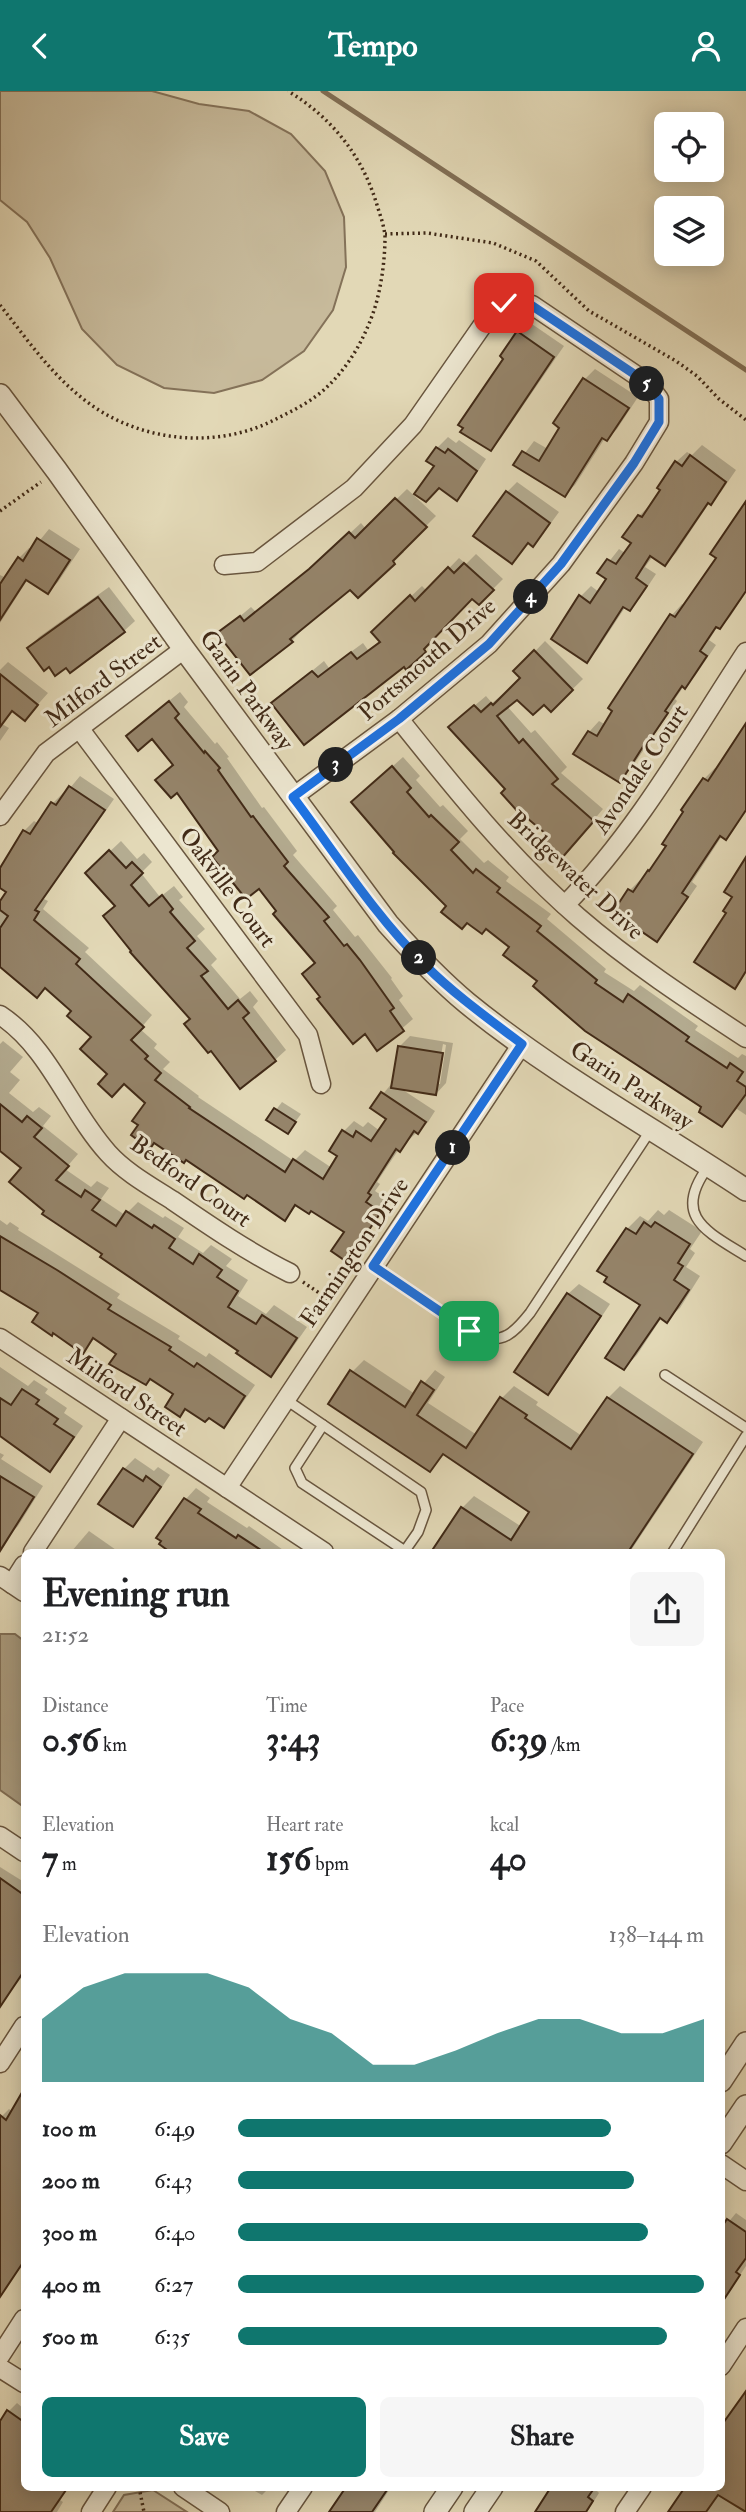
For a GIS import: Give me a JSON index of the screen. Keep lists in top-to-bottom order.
{
  "streets": {
    "street": [
      "Portsmouth Drive",
      "Milford Street",
      "Garin Parkway",
      "Avondale Court",
      "Bridgewater Drive",
      "Oakville Court",
      "Bedford Court",
      "Farmington Drive"
    ]
  },
  "crossings": [
    ["Portsmouth Drive", "Garin Parkway"],
    ["Portsmouth Drive", "Bridgewater Drive"],
    ["Milford Street", "Garin Parkway"],
    ["Milford Street", "Oakville Court"],
    ["Milford Street", "Farmington Drive"],
    ["Garin Parkway", "Farmington Drive"],
    ["Avondale Court", "Bridgewater Drive"]
  ],
  "page": {
    "header": "Tempo",
    "pins": [
      "5",
      "4",
      "3",
      "2",
      "1"
    ],
    "heading": ["Evening run", "21:52"],
    "stats": [
      ["Distance", "0.56 km"],
      ["Time", "3:43"],
      ["Pace", "6:39 /km"],
      ["Elevation", "7 m"],
      ["Heart rate", "156 bpm"],
      ["kcal", "40"]
    ],
    "chart": ["Elevation", "138–144 m"],
    "list": [
      {
        "name": "100 m",
        "note": "6:49"
      },
      {
        "name": "200 m",
        "note": "6:43"
      },
      {
        "name": "300 m",
        "note": "6:40"
      },
      {
        "name": "400 m",
        "note": "6:27"
      },
      {
        "name": "500 m",
        "note": "6:35"
      }
    ],
    "buttons": ["Save", "Share"]
  }
}
